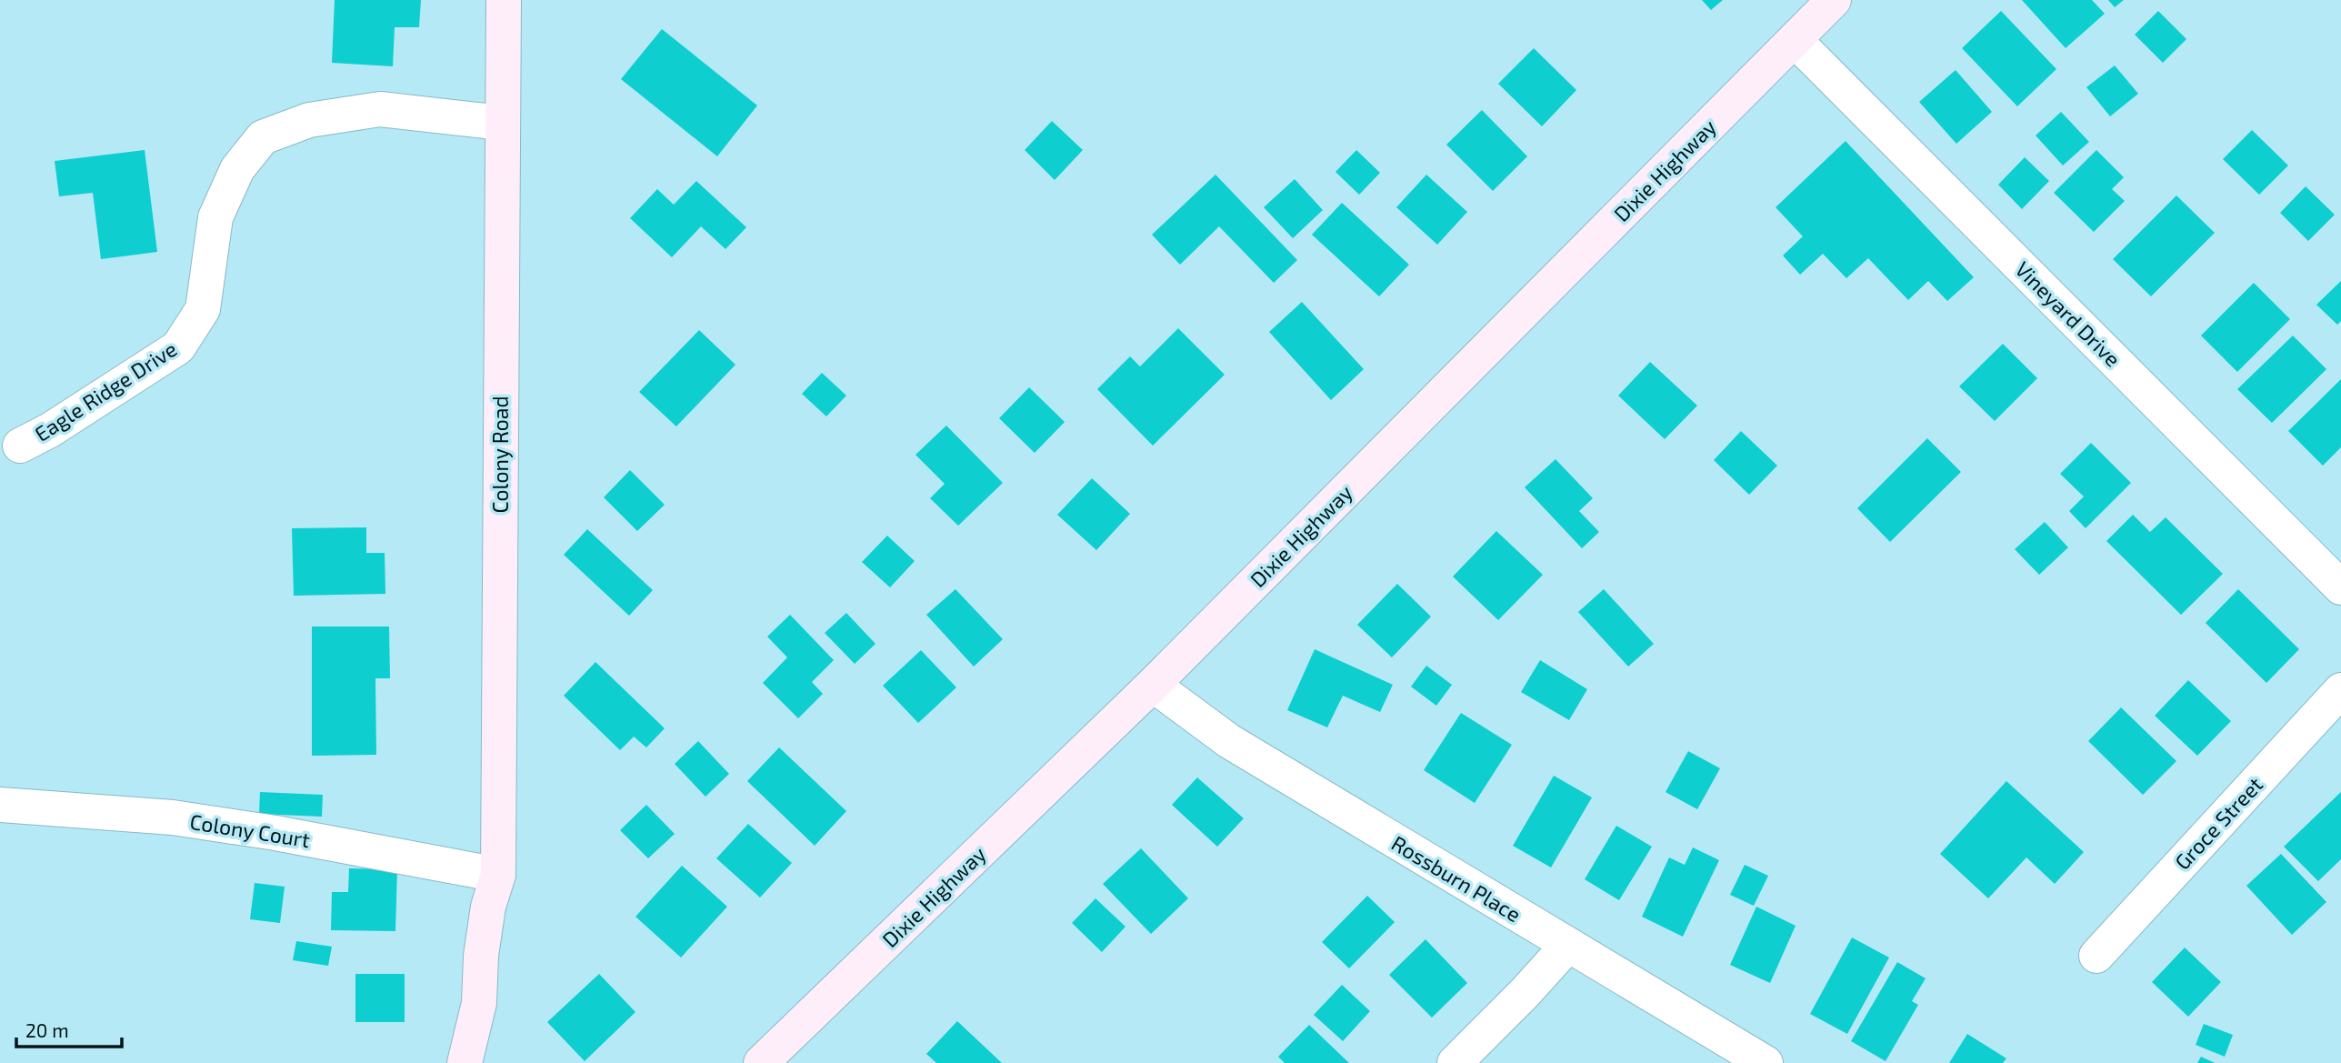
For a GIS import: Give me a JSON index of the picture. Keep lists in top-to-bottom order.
{
  "streets": {
    "main road": ["Dixie Highway", "Colony Road"],
    "street": [
      "Vineyard Drive",
      "Eagle Ridge Drive",
      "Groce Street",
      "Colony Court",
      "Rossburn Place"
    ]
  },
  "crossings": [
    ["Dixie Highway", "Vineyard Drive"],
    ["Dixie Highway", "Rossburn Place"],
    ["Eagle Ridge Drive", "Colony Road"],
    ["Colony Road", "Colony Court"]
  ],
  "scale_bar": "20 m"
}
